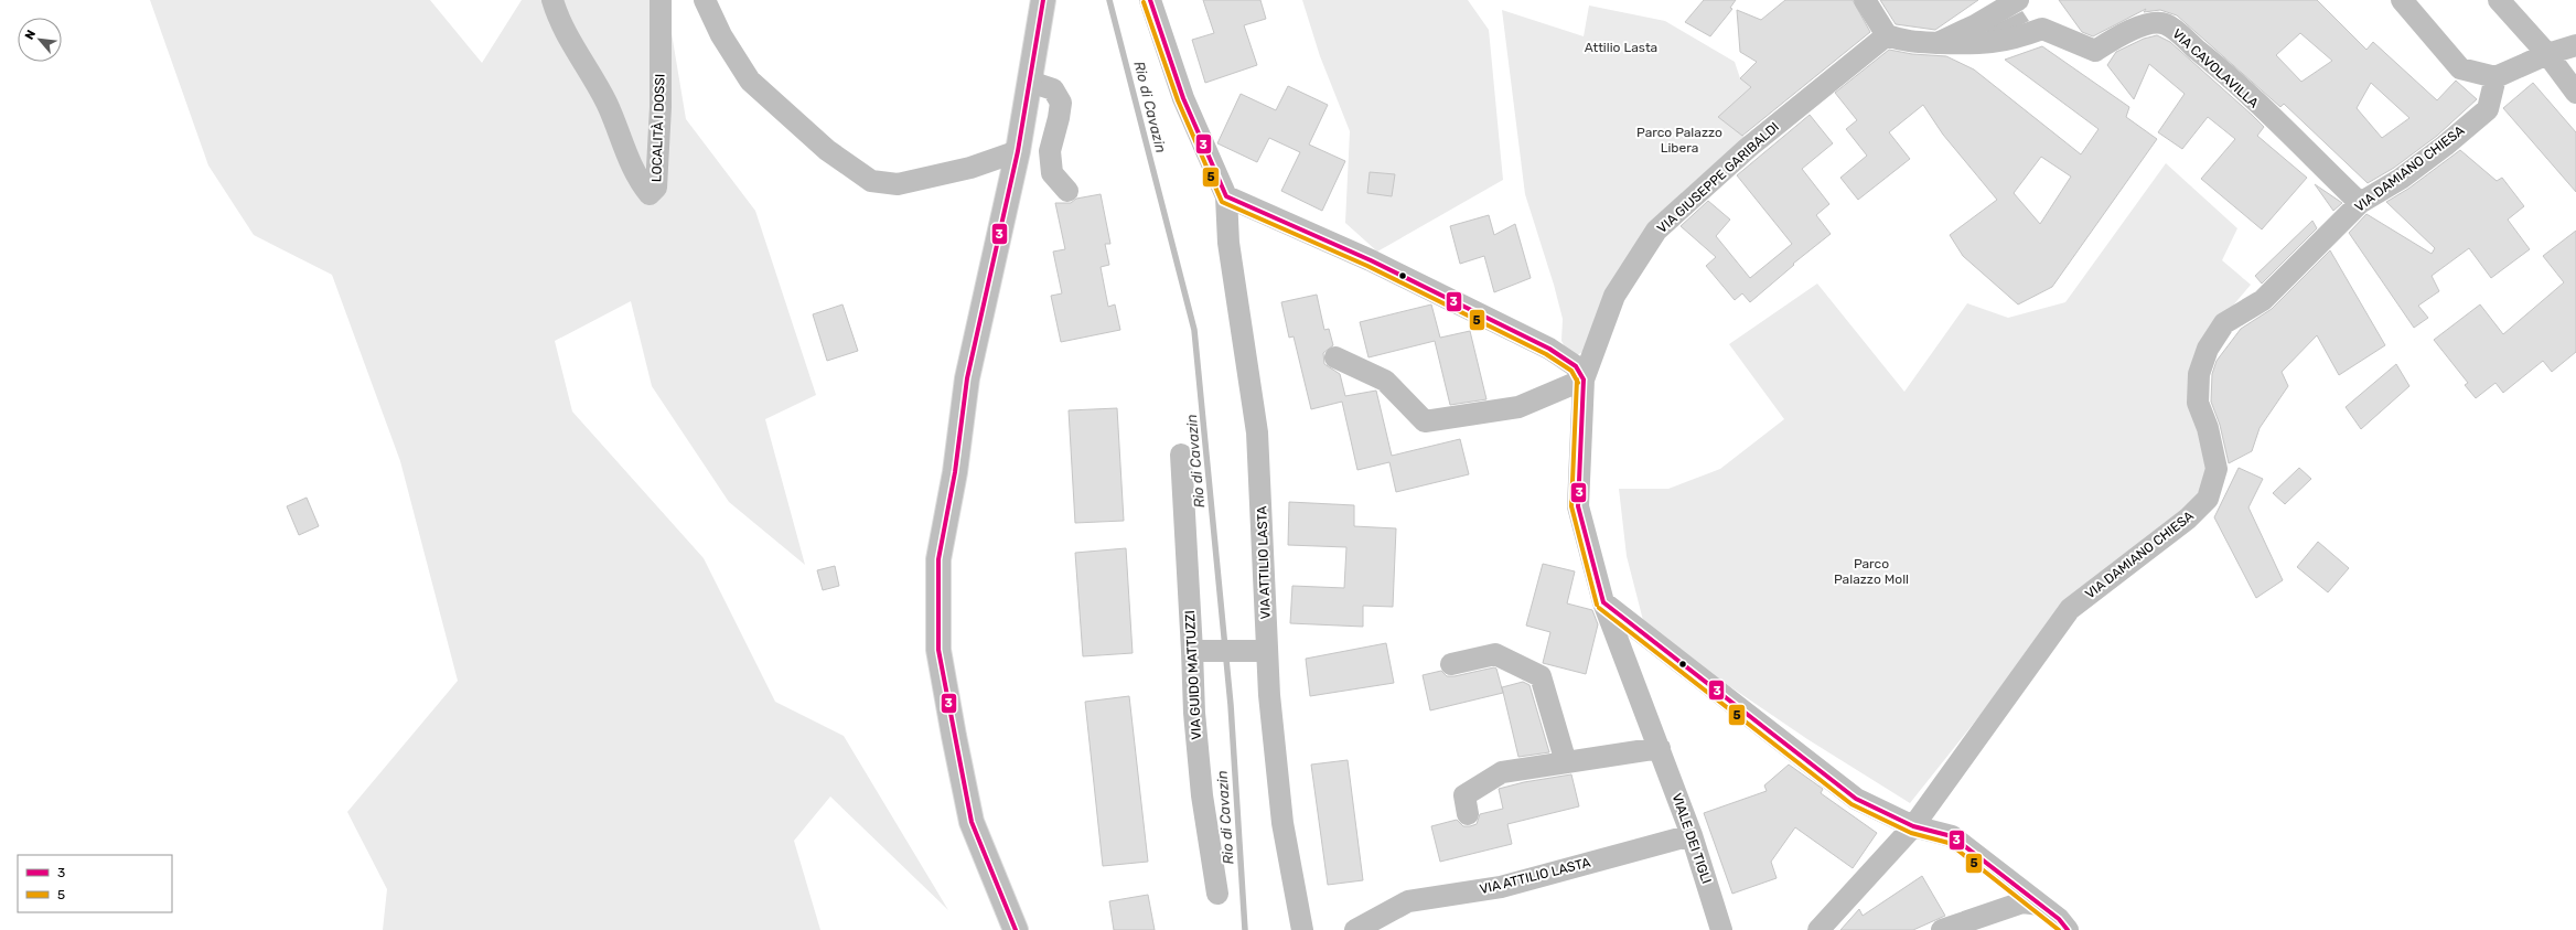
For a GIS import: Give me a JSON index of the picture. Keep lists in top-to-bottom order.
{
  "streets": {
    "street": [
      "VIA CAVOLAVILLA",
      "LOCALITÀ I DOSSI",
      "VIA DAMIANO CHIESA",
      "VIA GIUSEPPE GARIBALDI",
      "VIA ATTILIO LASTA",
      "VIA GUIDO MATTUZZI",
      "VIALE DEI TIGLI"
    ]
  },
  "crossings": [
    ["VIA CAVOLAVILLA", "VIA DAMIANO CHIESA"],
    ["VIA GIUSEPPE GARIBALDI", "VIALE DEI TIGLI"],
    ["VIA ATTILIO LASTA", "VIALE DEI TIGLI"]
  ],
  "water": ["Rio di Cavazin"],
  "parks": ["Attilio Lasta", "Parco Palazzo Libera", "Parco Palazzo Moll"],
  "lines": ["transit line 3", "transit line 5"],
  "legend": ["3", "5"],
  "north": "top left"
}
